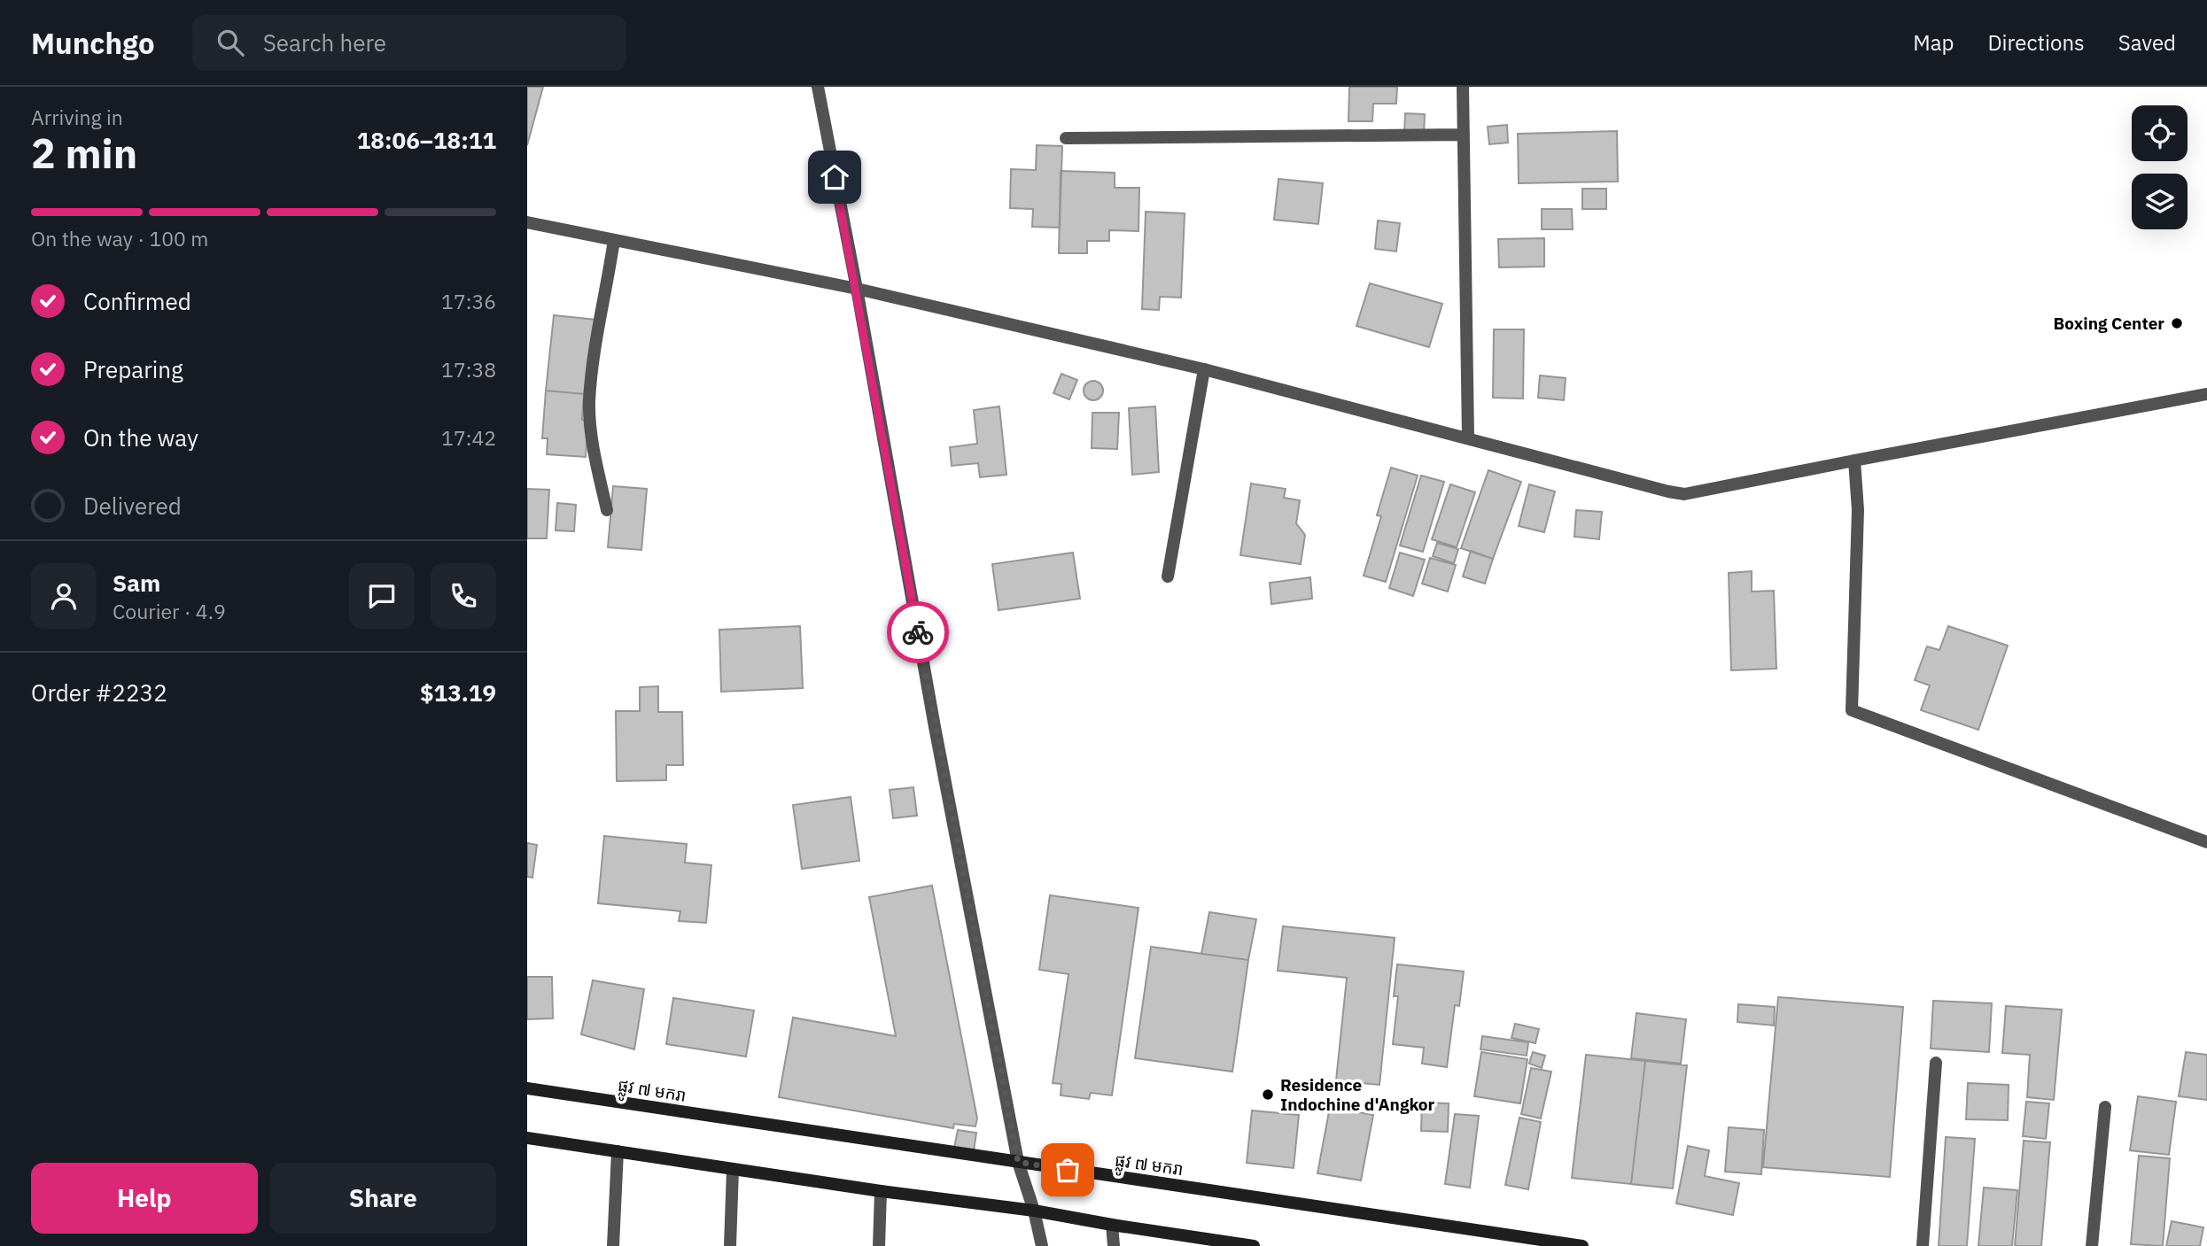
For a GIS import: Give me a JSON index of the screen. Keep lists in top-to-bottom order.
{
  "streets": {
    "main road": ["ផ្លូវ ៧ មករា"]
  },
  "places": ["Boxing Center", "Residence Indochine d'Angkor"],
  "page": {
    "header": "Munchgo",
    "search": "Search here",
    "nav": ["Map", "Directions", "Saved"],
    "heading": ["2 min", "Arriving in", "18:06–18:11"],
    "panel": [
      "Sam",
      "Courier · 4.9",
      "Order #2232",
      "$13.19"
    ],
    "bar": "On the way · 100 m",
    "list": [
      ["Confirmed", "17:36"],
      ["Preparing", "17:38"],
      ["On the way", "17:42"],
      "Delivered"
    ],
    "buttons": ["Help", "Share"]
  }
}
